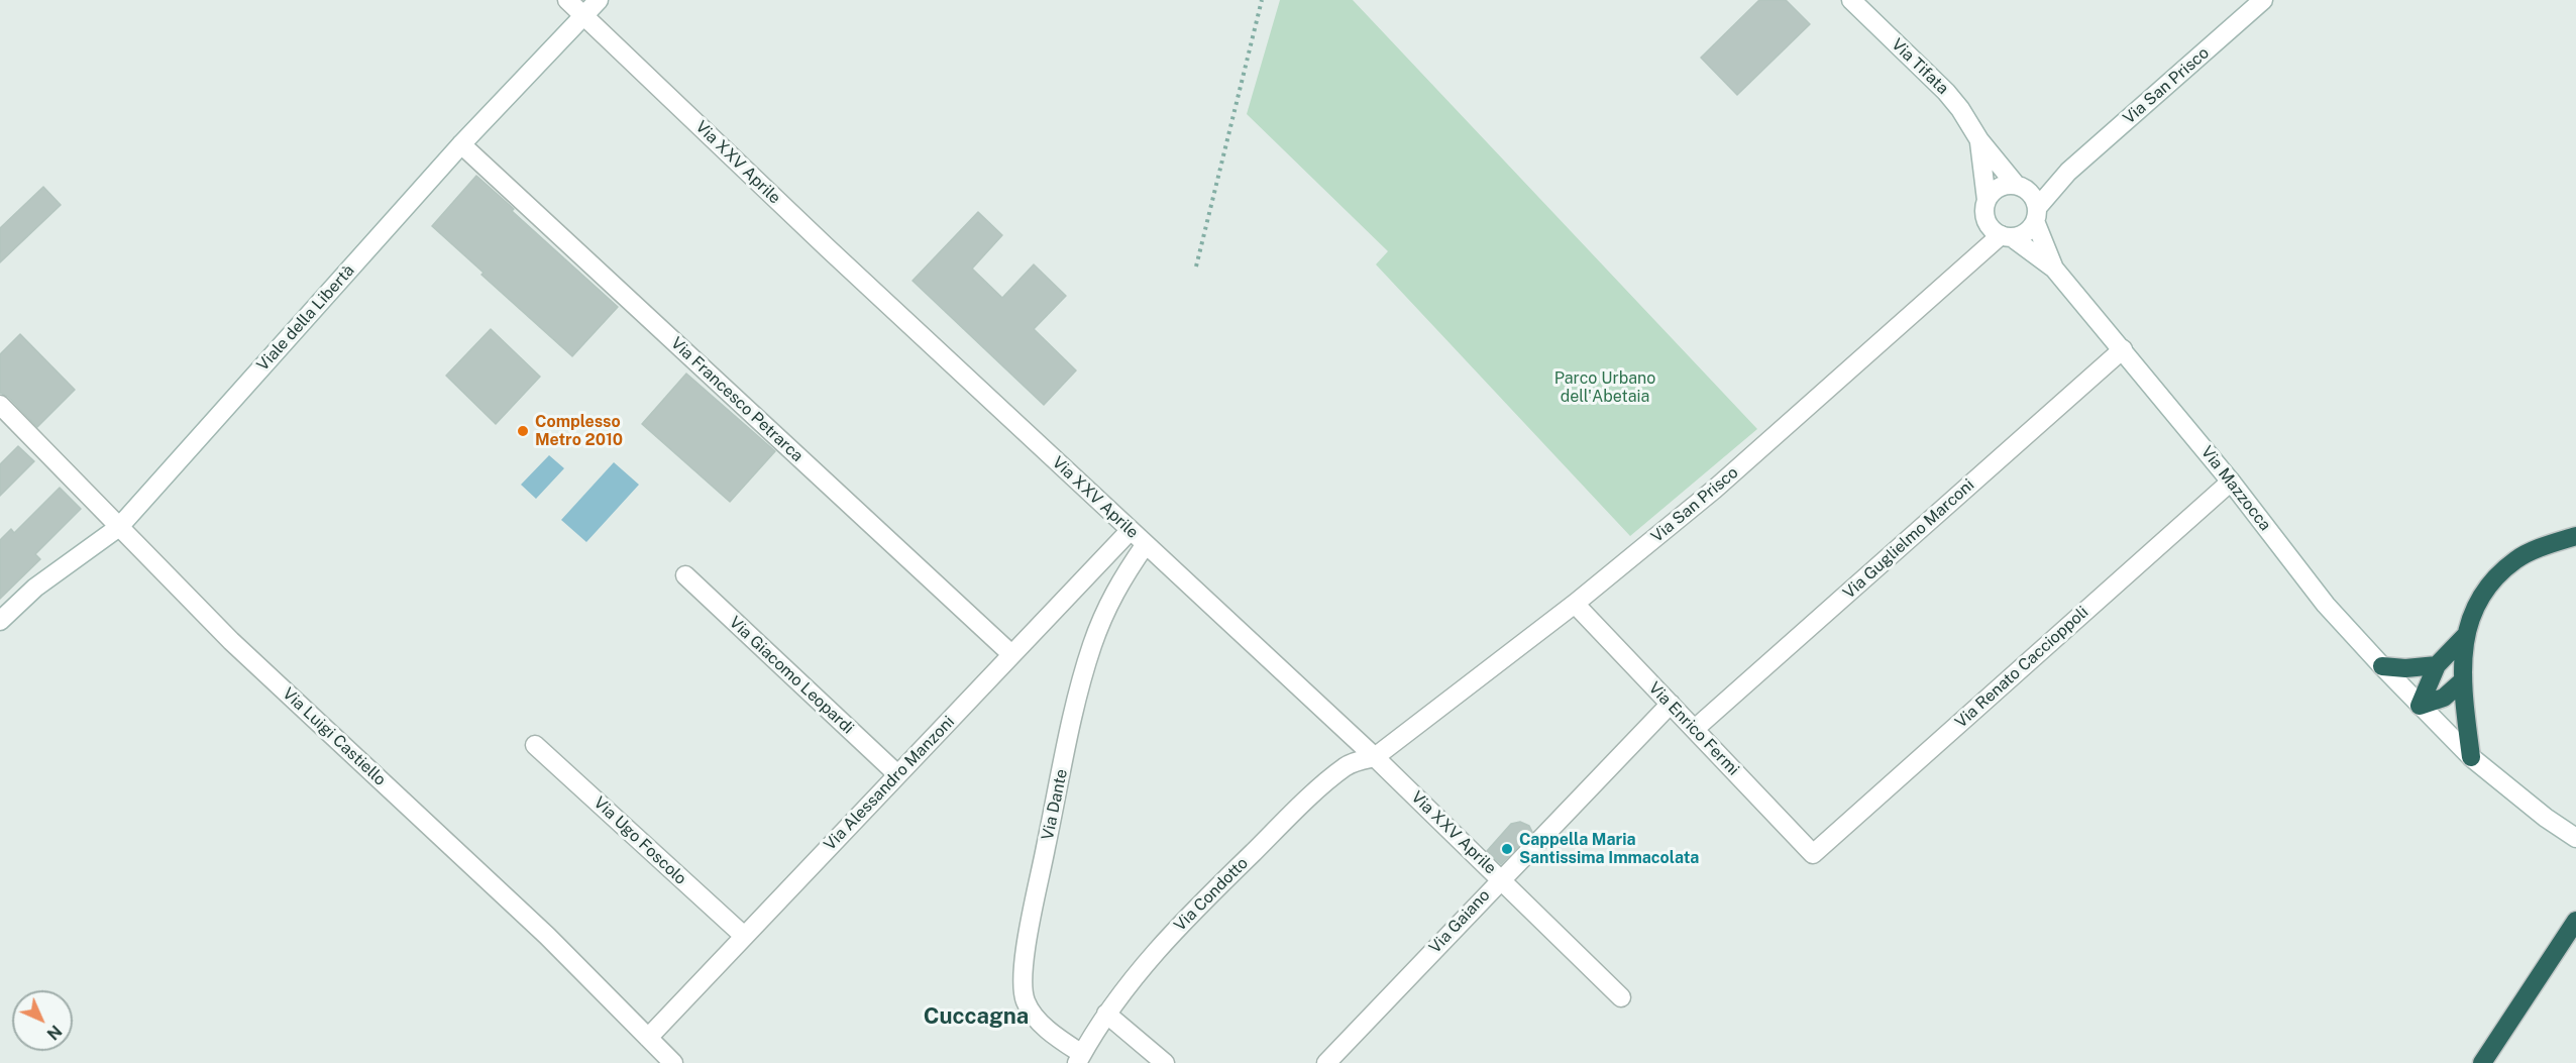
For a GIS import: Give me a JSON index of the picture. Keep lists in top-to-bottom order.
{
  "streets": {
    "street": [
      "Via Tifata",
      "Via San Prisco",
      "Via XXV Aprile",
      "Viale della Libertà",
      "Via Francesco Petrarca",
      "Via Mazzocca",
      "Via Guglielmo Marconi",
      "Via Renato Caccioppoli",
      "Via Giacomo Leopardi",
      "Via Enrico Fermi",
      "Via Luigi Castiello",
      "Via Alessandro Manzoni",
      "Via Dante",
      "Via Ugo Foscolo",
      "Via Condotto",
      "Via Gaiano"
    ]
  },
  "crossings": [
    ["Via Tifata", "Via San Prisco"],
    ["Via Tifata", "Via Mazzocca"],
    ["Via San Prisco", "Via XXV Aprile"],
    ["Via San Prisco", "Via Mazzocca"],
    ["Via San Prisco", "Via Enrico Fermi"],
    ["Via San Prisco", "Via Condotto"],
    ["Via XXV Aprile", "Viale della Libertà"],
    ["Via XXV Aprile", "Via Alessandro Manzoni"],
    ["Via XXV Aprile", "Via Dante"],
    ["Via XXV Aprile", "Via Condotto"],
    ["Via XXV Aprile", "Via Gaiano"],
    ["Viale della Libertà", "Via Francesco Petrarca"],
    ["Viale della Libertà", "Via Luigi Castiello"],
    ["Via Francesco Petrarca", "Via Alessandro Manzoni"],
    ["Via Mazzocca", "Via Guglielmo Marconi"],
    ["Via Mazzocca", "Via Renato Caccioppoli"],
    ["Via Guglielmo Marconi", "Via Enrico Fermi"],
    ["Via Renato Caccioppoli", "Via Enrico Fermi"],
    ["Via Giacomo Leopardi", "Via Alessandro Manzoni"],
    ["Via Enrico Fermi", "Via Gaiano"],
    ["Via Luigi Castiello", "Via Alessandro Manzoni"],
    ["Via Alessandro Manzoni", "Via Ugo Foscolo"],
    ["Via Dante", "Via Condotto"]
  ],
  "districts": ["Cuccagna"],
  "parks": ["Parco Urbano dell'Abetaia"],
  "places": ["Complesso Metro 2010", "Cappella Maria Santissima Immacolata"],
  "north": "bottom right"
}
